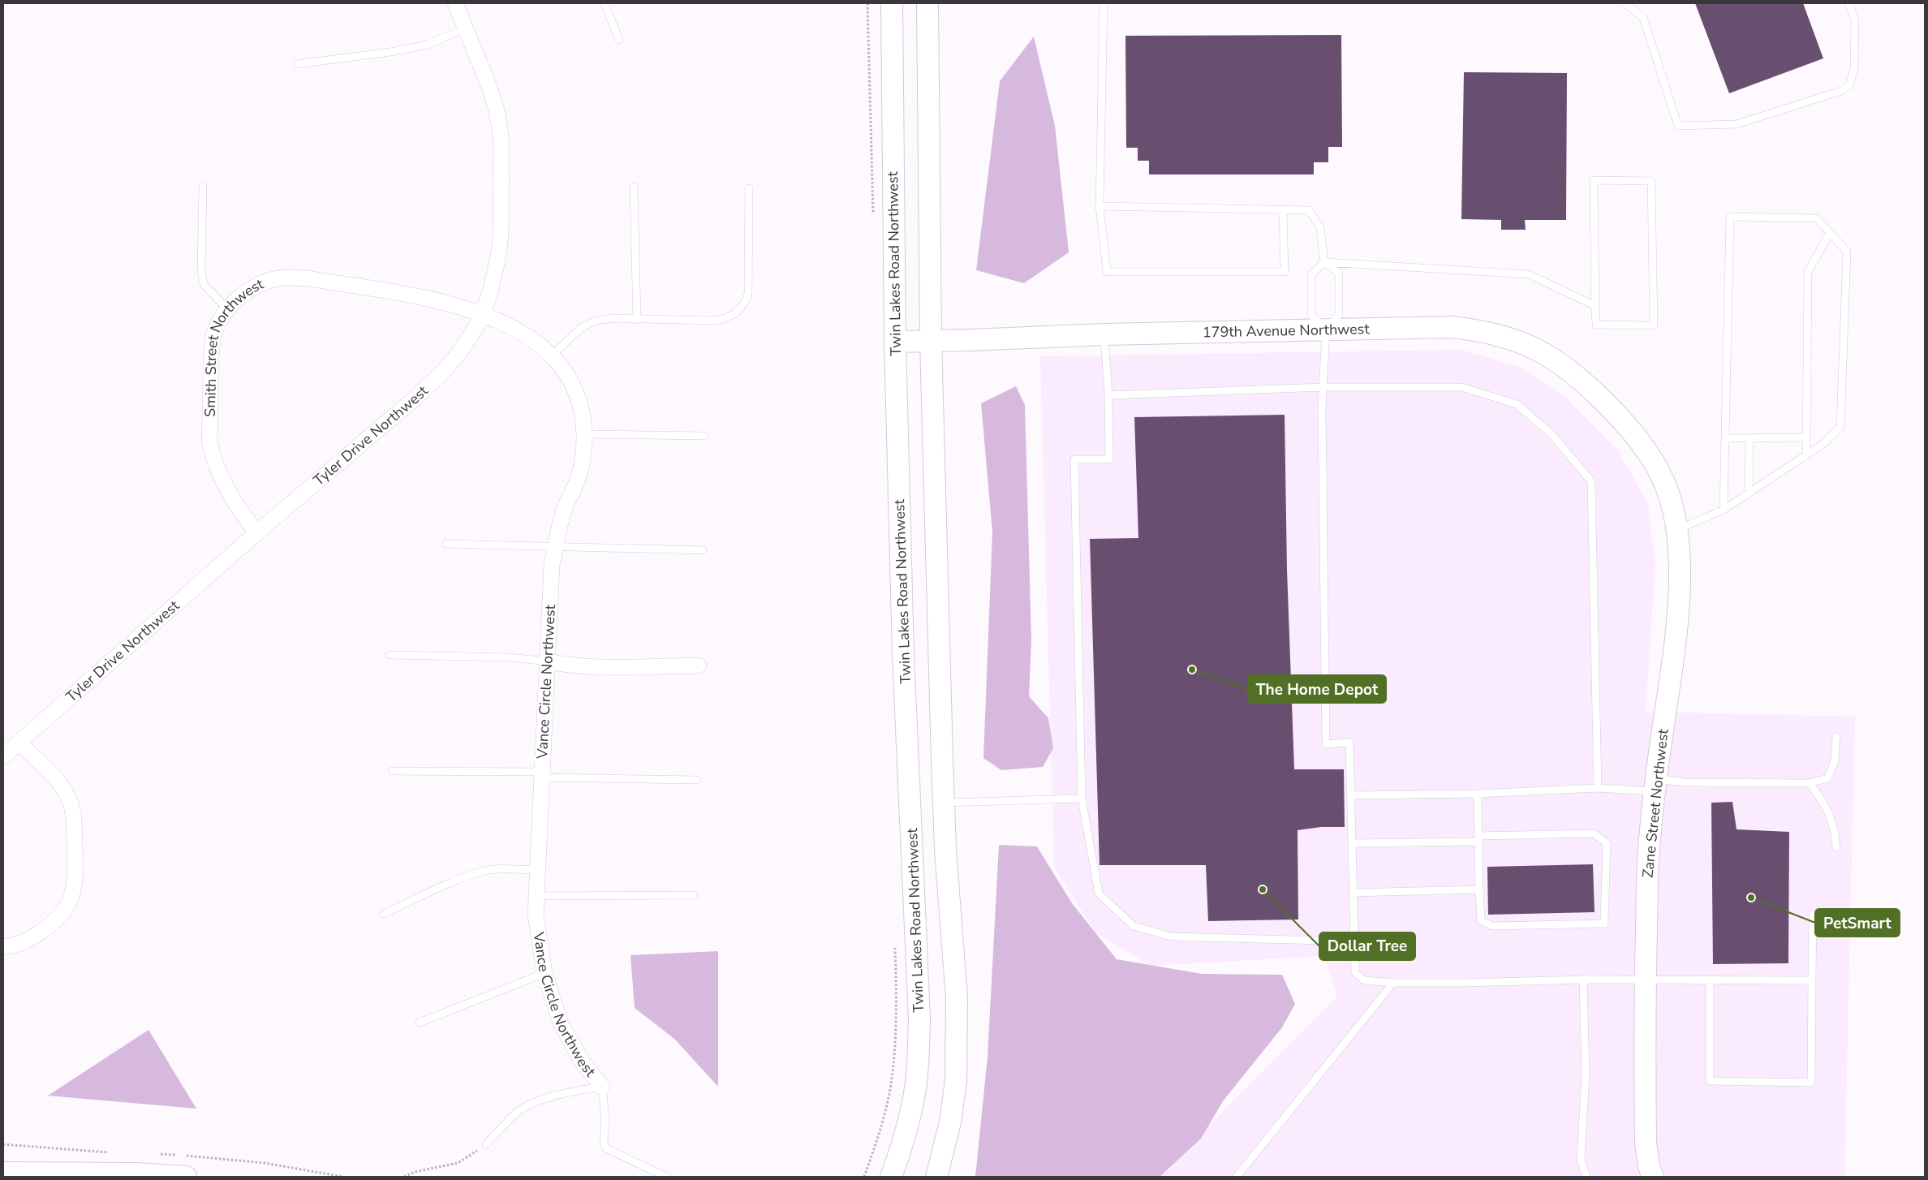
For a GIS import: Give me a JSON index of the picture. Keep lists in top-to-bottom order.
{
  "streets": {
    "street": [
      "Twin Lakes Road Northwest",
      "179th Avenue Northwest",
      "Smith Street Northwest",
      "Tyler Drive Northwest",
      "Vance Circle Northwest",
      "Zane Street Northwest"
    ]
  },
  "crossings": [
    ["Twin Lakes Road Northwest", "179th Avenue Northwest"],
    ["179th Avenue Northwest", "Zane Street Northwest"],
    ["Smith Street Northwest", "Tyler Drive Northwest"],
    ["Smith Street Northwest", "Vance Circle Northwest"],
    ["Tyler Drive Northwest", "Vance Circle Northwest"]
  ],
  "places": ["The Home Depot", "Dollar Tree", "PetSmart"]
}
